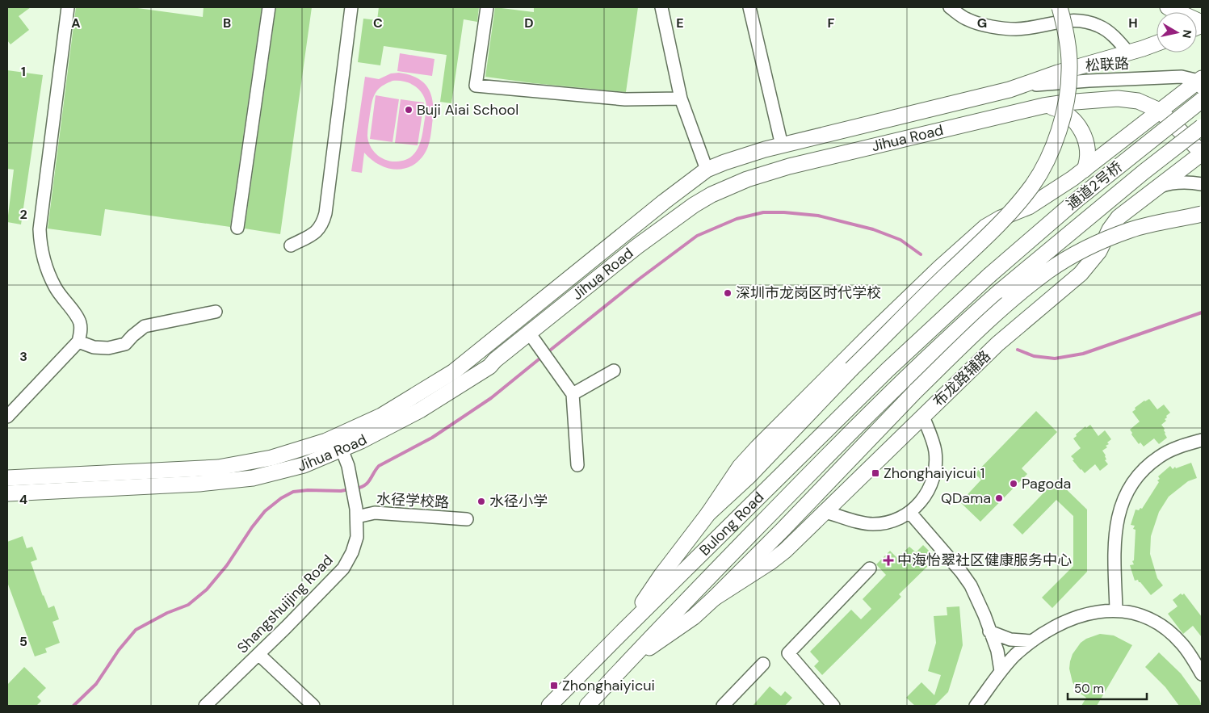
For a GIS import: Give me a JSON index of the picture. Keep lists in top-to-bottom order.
{
  "streets": {
    "main road": [
      "Jihua Road",
      "通道2号桥",
      "布龙路辅路",
      "Bulong Road"
    ],
    "street": ["松联路", "水径学校路", "Shangshuijing Road"]
  },
  "crossings": [
    ["松联路", "Jihua Road"],
    ["Jihua Road", "布龙路辅路"],
    ["Jihua Road", "Shangshuijing Road"],
    ["通道2号桥", "Bulong Road"],
    ["水径学校路", "Shangshuijing Road"]
  ],
  "places": {
    "other": [
      "Buji Aiai School",
      "深圳市龙岗区时代学校",
      "Pagoda",
      "QDama",
      "水径小学"
    ],
    "transit": ["Zhonghaiyicui 1", "Zhonghaiyicui"],
    "health": ["中海怡翠社区健康服务中心"]
  },
  "scale_bar": "50 m",
  "north": "right",
  "grid": {
    "columns": [
      "A",
      "B",
      "C",
      "D",
      "E",
      "F",
      "G",
      "H"
    ],
    "rows": [
      "1",
      "2",
      "3",
      "4",
      "5"
    ]
  }
}
